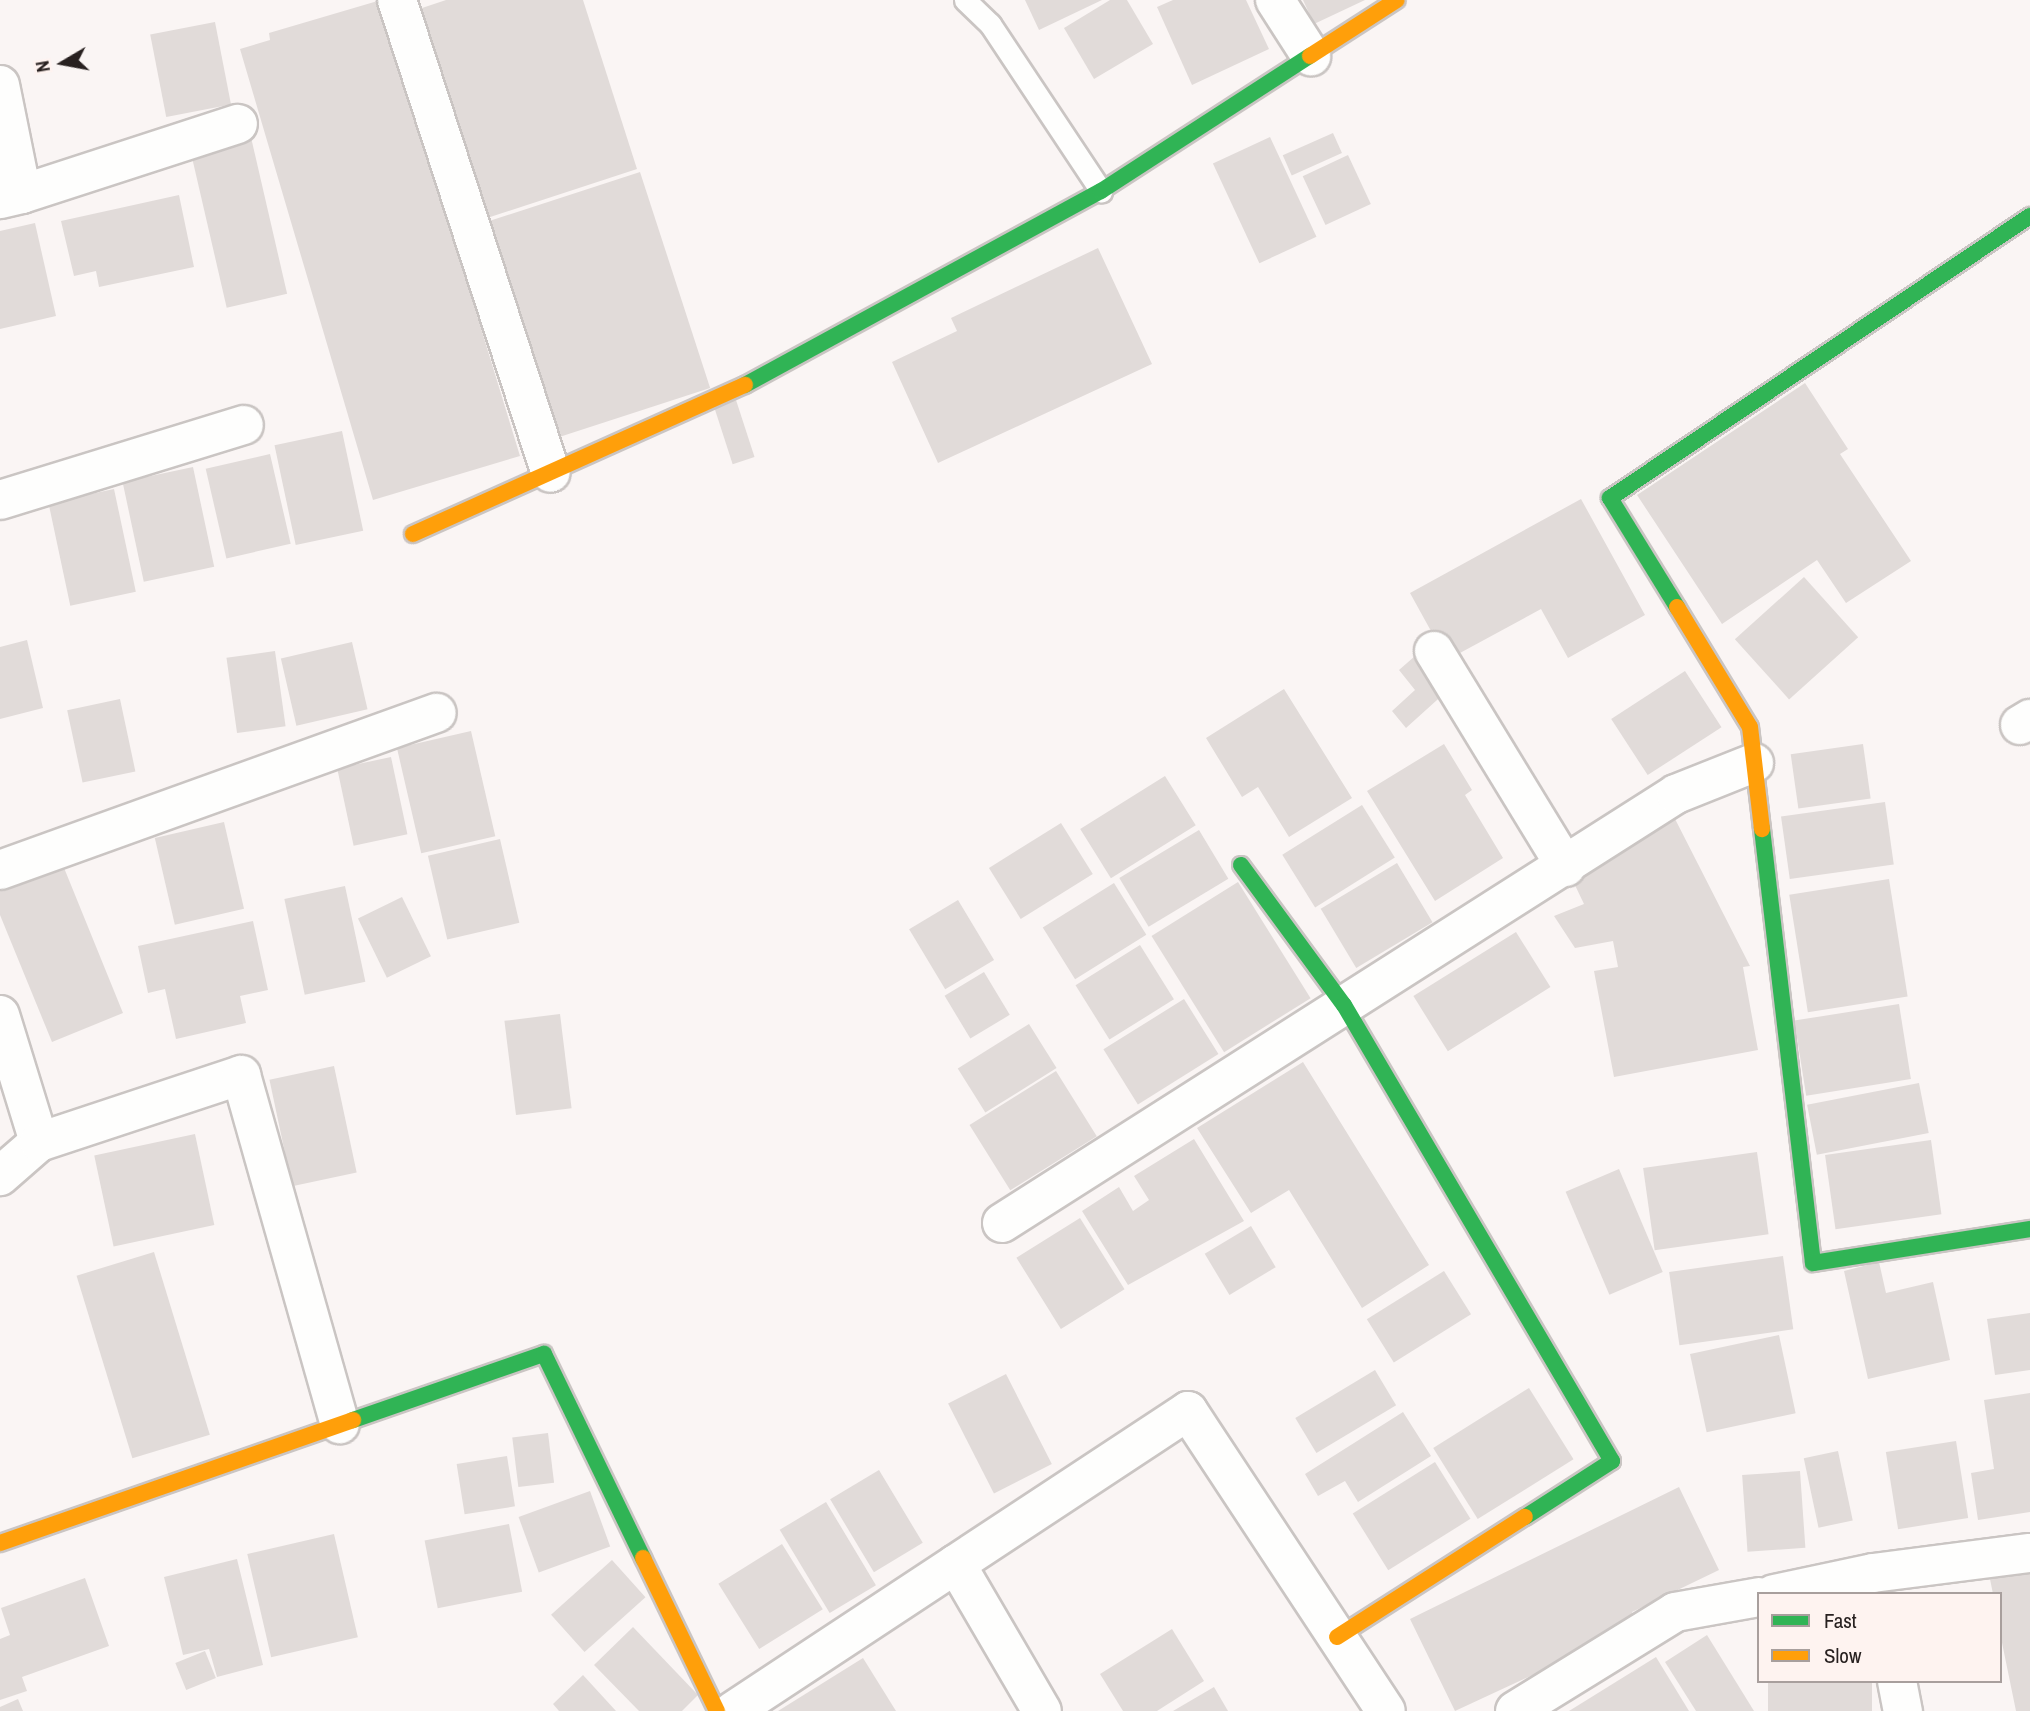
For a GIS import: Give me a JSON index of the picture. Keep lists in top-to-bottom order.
{
  "legend": ["Fast", "Slow"],
  "north": "left"
}
